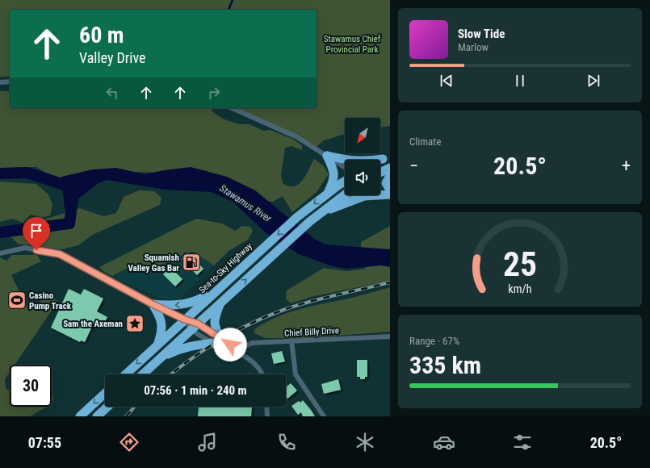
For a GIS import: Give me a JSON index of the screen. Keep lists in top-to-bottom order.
{
  "streets": {
    "highway": ["Sea-to-Sky Highway"],
    "street": ["Chief Billy Drive"]
  },
  "water": ["Stawamus River"],
  "parks": ["Stawamus Chief Provincial Park"],
  "places": {
    "fuel station": ["Squamish Valley Gas Bar"],
    "sports": ["Casino Pump Track"],
    "place": ["Sam the Axeman"]
  },
  "north": "bottom left",
  "page": {
    "turn": ["60 m", "Valley Drive"],
    "song": ["Slow Tide", "Marlow"],
    "tile": [
      "Climate",
      ["Range · 67%", "335 km"]
    ],
    "heat": ["−", "20.5°", "+"],
    "limit": "30",
    "trip": "07:56 · 1 min · 240 m",
    "tabs": ["07:55", "20.5°"],
    "gauge": ["25", "km/h"]
  }
}
